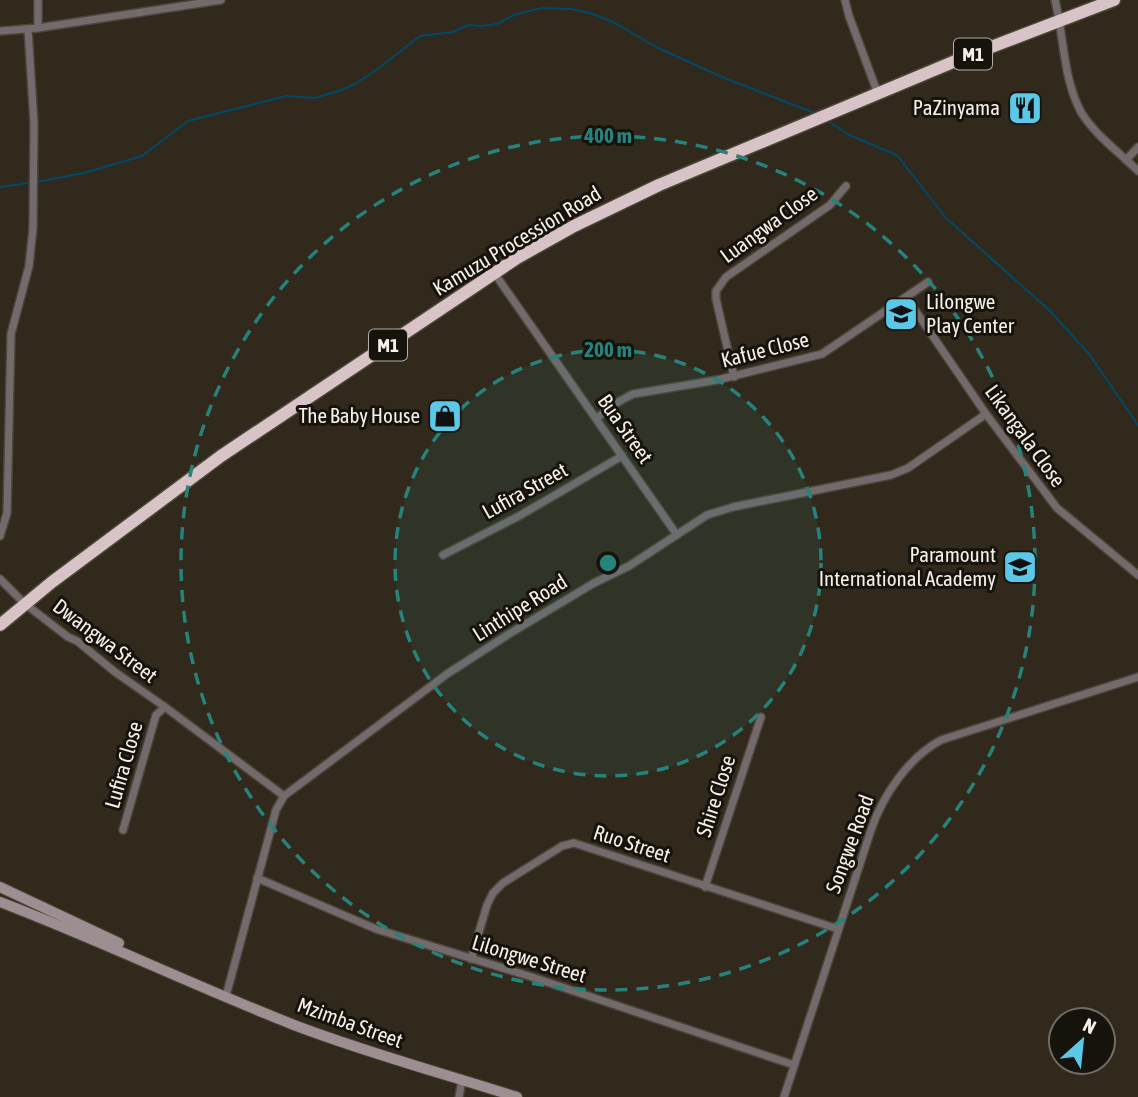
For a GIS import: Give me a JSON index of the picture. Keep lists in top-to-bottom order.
{
  "streets": {
    "highway": ["M1", "Kamuzu Procession Road"],
    "main road": ["Mzimba Street"],
    "street": [
      "Luangwa Close",
      "Kafue Close",
      "Bua Street",
      "Likangala Close",
      "Lufira Street",
      "Linthipe Road",
      "Dwangwa Street",
      "Lufira Close",
      "Shire Close",
      "Ruo Street",
      "Songwe Road",
      "Lilongwe Street"
    ]
  },
  "crossings": [
    ["Luangwa Close", "Kafue Close"],
    ["Kamuzu Procession Road", "Bua Street"],
    ["Kamuzu Procession Road", "Dwangwa Street"],
    ["Kafue Close", "Bua Street"],
    ["Kafue Close", "Likangala Close"],
    ["Bua Street", "Lufira Street"],
    ["Bua Street", "Linthipe Road"],
    ["Likangala Close", "Linthipe Road"],
    ["Linthipe Road", "Dwangwa Street"],
    ["Dwangwa Street", "Lufira Close"],
    ["Shire Close", "Ruo Street"],
    ["Ruo Street", "Songwe Road"],
    ["Ruo Street", "Lilongwe Street"],
    ["Songwe Road", "Lilongwe Street"]
  ],
  "places": {
    "restaurant": ["PaZinyama"],
    "school or university": ["Lilongwe Play Center", "Paramount International Academy"],
    "shop": ["The Baby House"]
  },
  "north": "top right",
  "rings": ["400 m", "200 m"]
}
